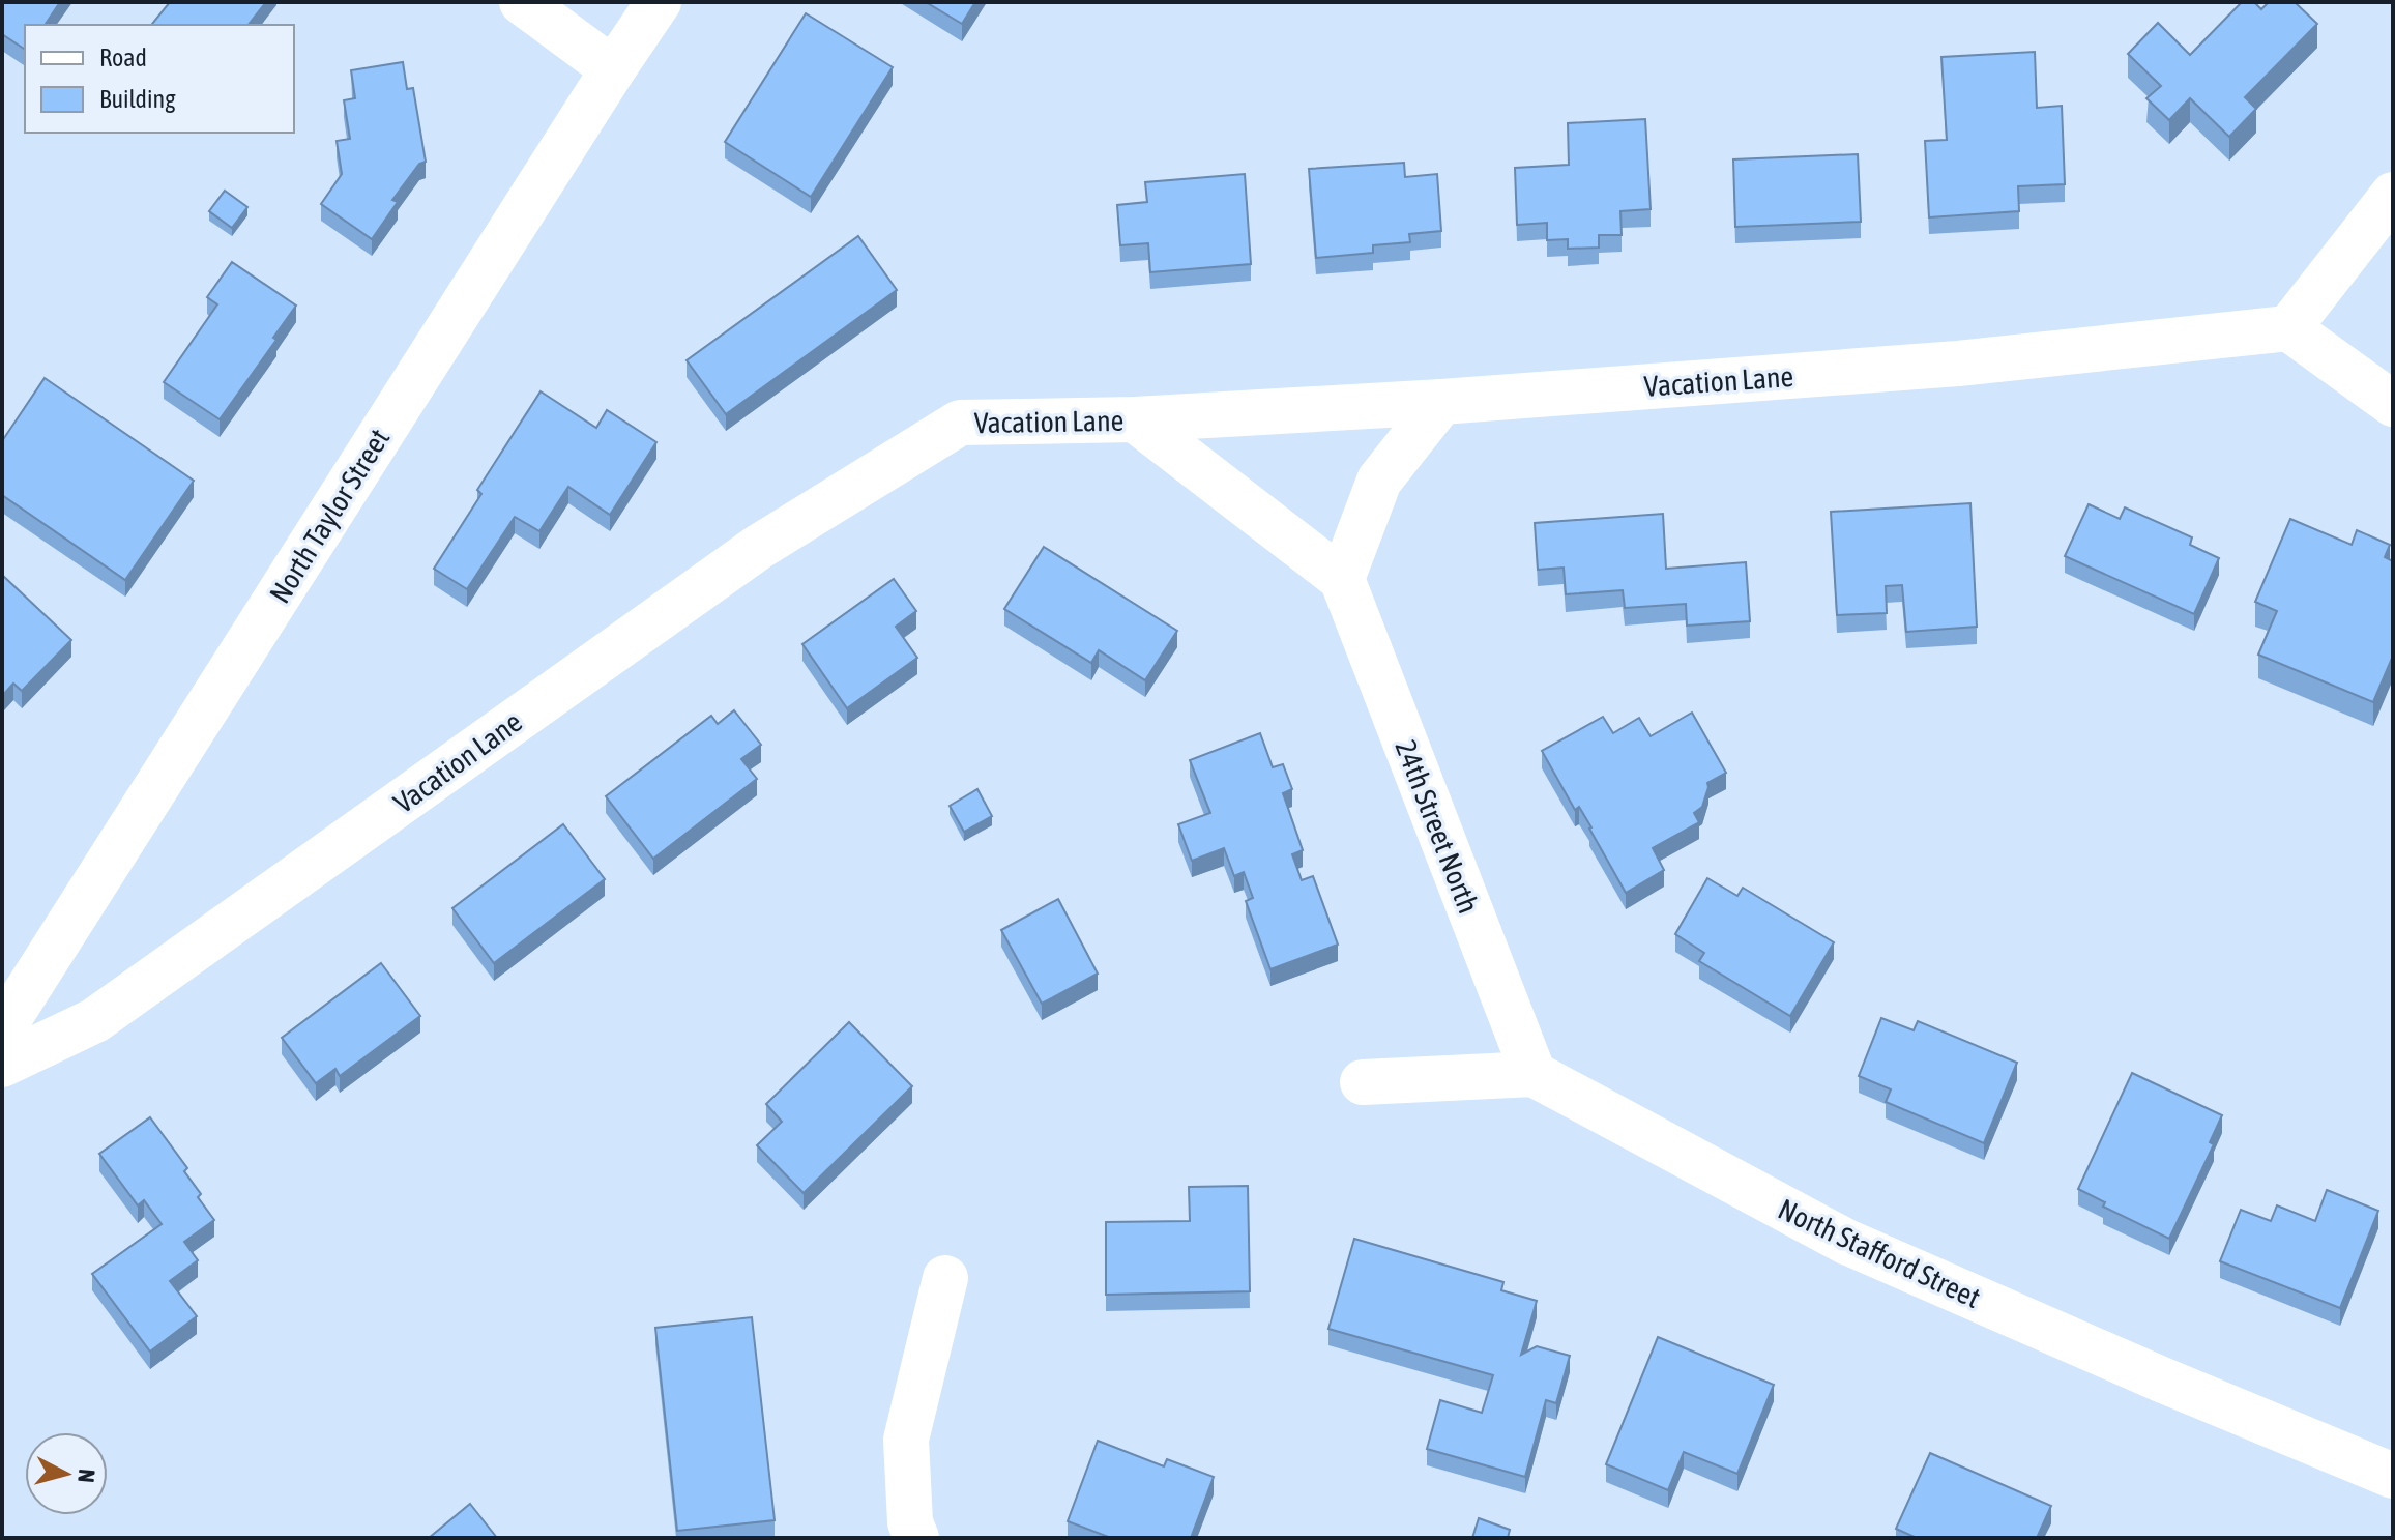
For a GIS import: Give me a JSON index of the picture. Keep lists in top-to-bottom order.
{
  "streets": {
    "street": [
      "Vacation Lane",
      "North Taylor Street",
      "24th Street North",
      "North Stafford Street"
    ]
  },
  "crossings": [
    ["24th Street North", "North Stafford Street"]
  ],
  "legend": ["Road", "Building"],
  "north": "right"
}
